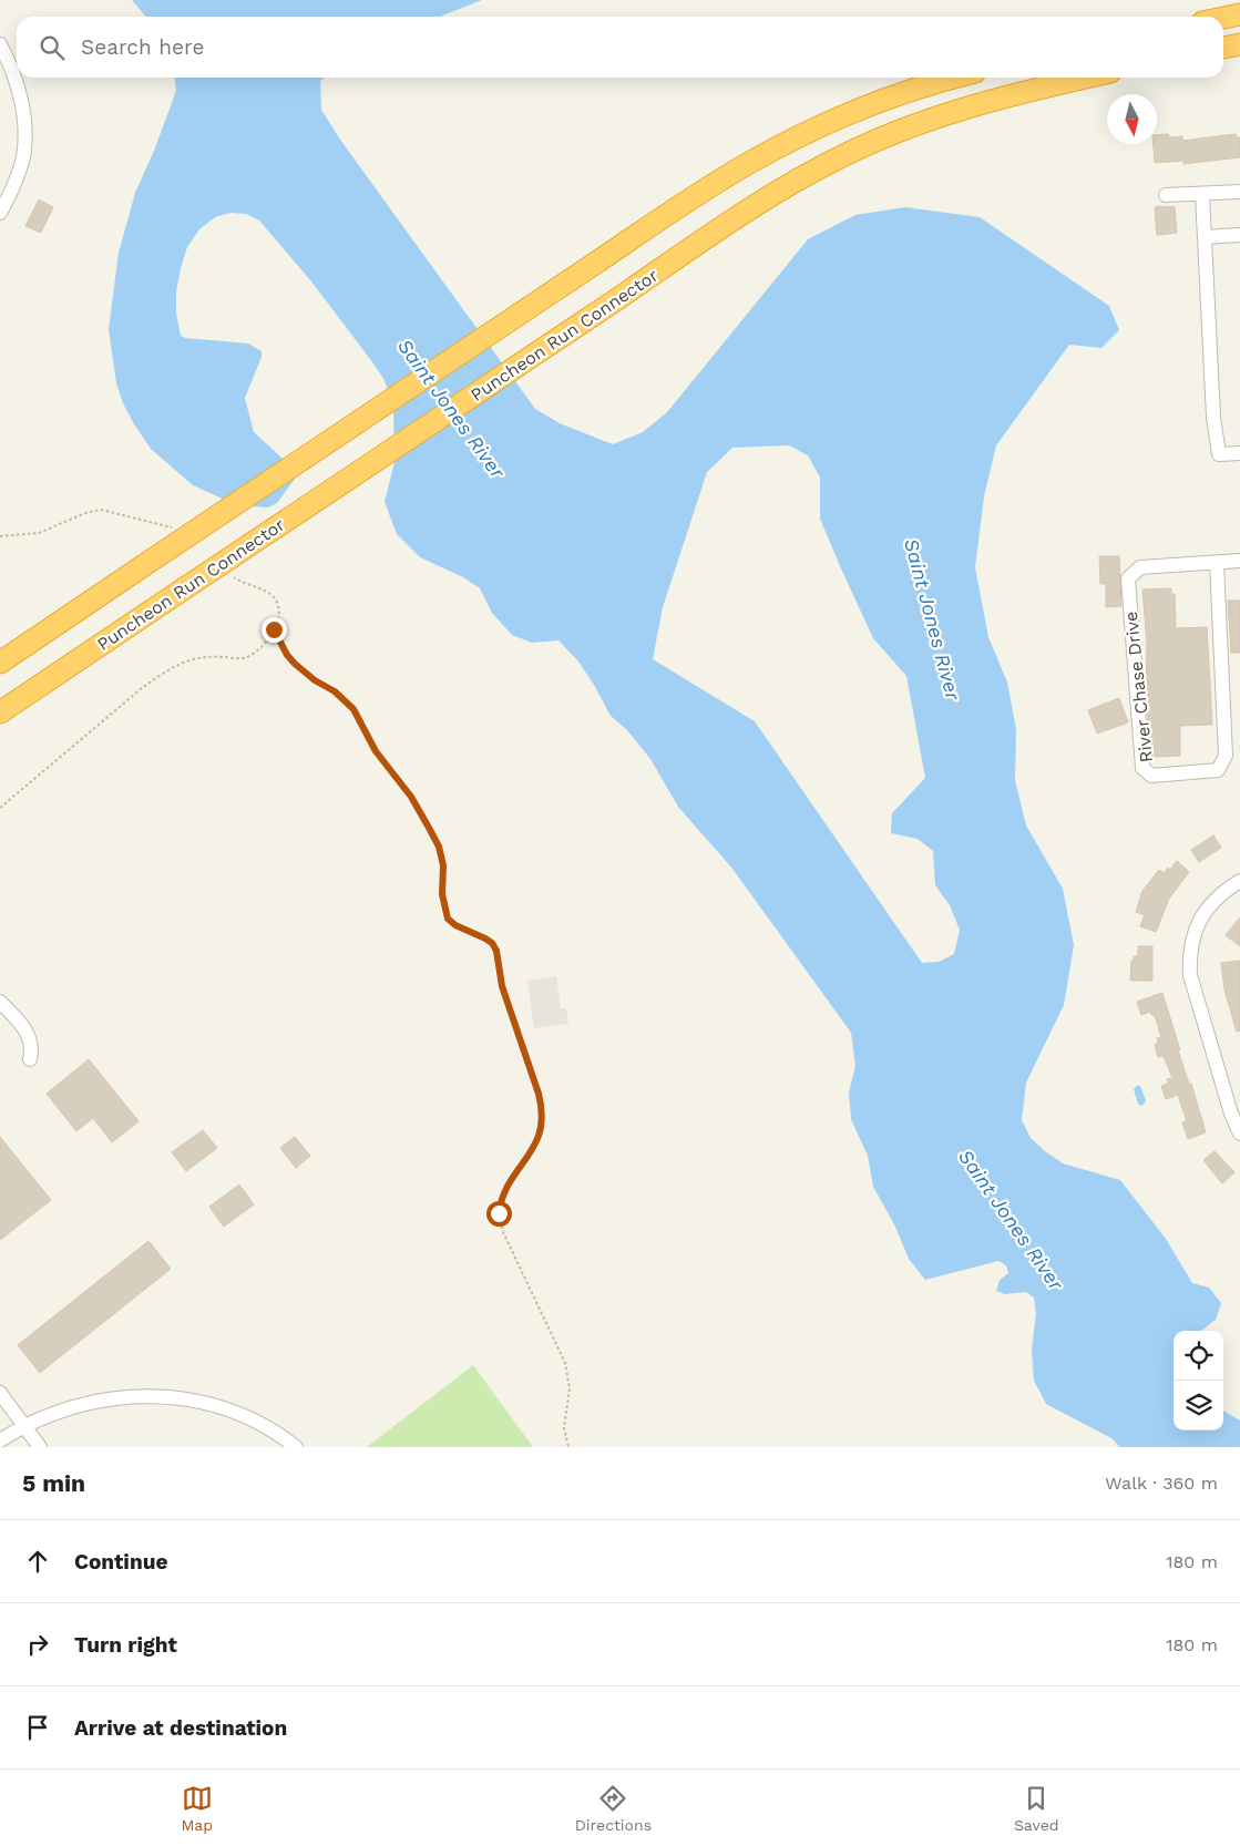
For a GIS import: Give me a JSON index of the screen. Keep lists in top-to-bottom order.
{
  "streets": {
    "highway": ["Puncheon Run Connector"],
    "street": ["River Chase Drive"]
  },
  "water": ["Saint Jones River"],
  "north": "bottom",
  "page": {
    "search": "Search here",
    "heading": ["5 min", "Walk · 360 m"],
    "list": [
      ["Continue", "180 m"],
      ["Turn right", "180 m"],
      "Arrive at destination"
    ],
    "nav": ["Map", "Directions", "Saved"]
  }
}
